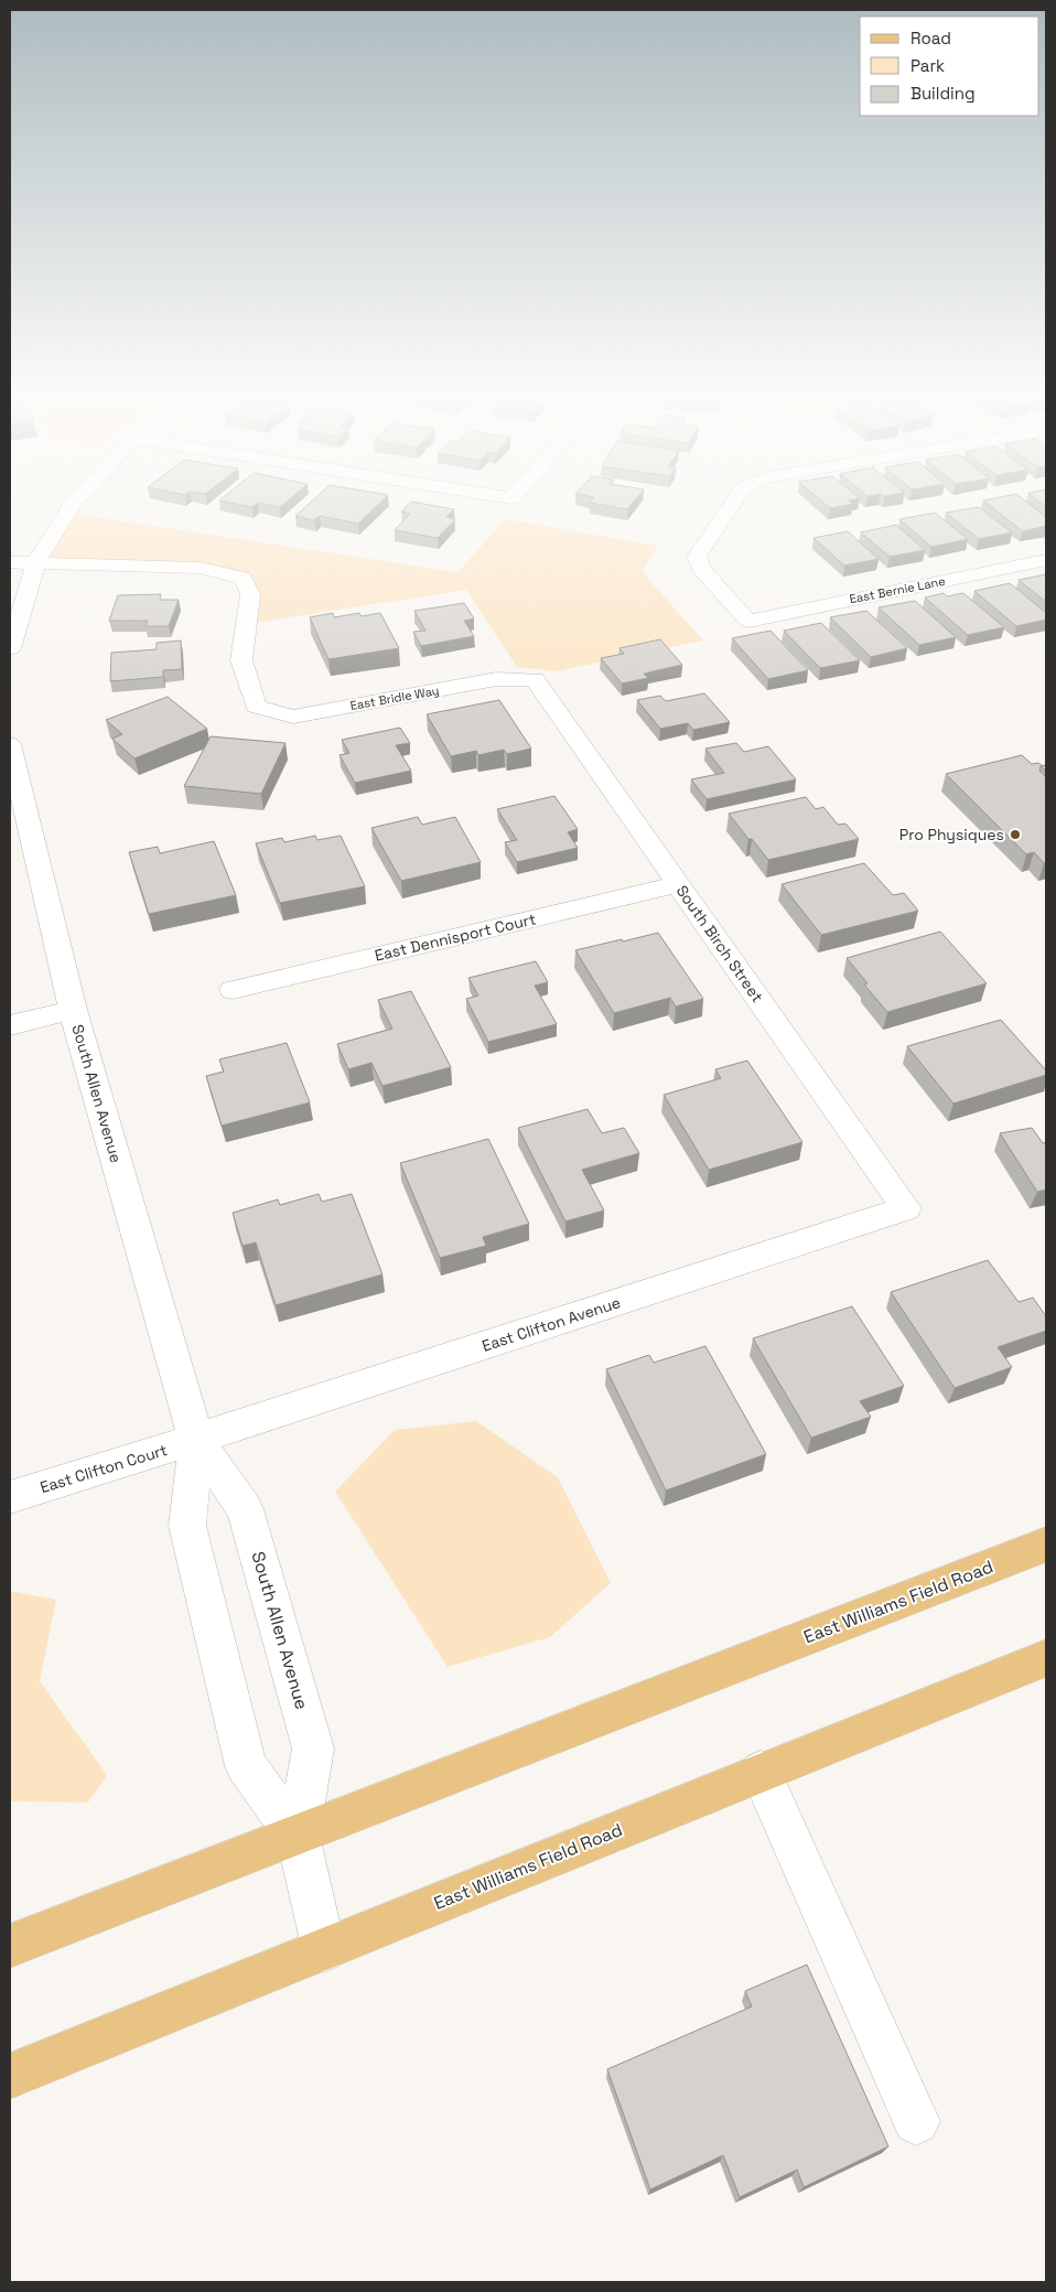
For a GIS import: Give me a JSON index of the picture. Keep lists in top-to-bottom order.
{
  "streets": {
    "main road": ["East Williams Field Road"],
    "street": [
      "East Bernie Lane",
      "East Bridle Way",
      "East Dennisport Court",
      "South Birch Street",
      "South Allen Avenue",
      "East Clifton Avenue",
      "East Clifton Court"
    ]
  },
  "crossings": [
    ["East Bridle Way", "South Birch Street"],
    ["East Dennisport Court", "South Birch Street"],
    ["South Birch Street", "East Clifton Avenue"],
    ["South Allen Avenue", "East Clifton Avenue"],
    ["South Allen Avenue", "East Clifton Court"],
    ["South Allen Avenue", "East Williams Field Road"],
    ["East Clifton Avenue", "East Clifton Court"]
  ],
  "places": ["Pro Physiques"],
  "legend": ["Road", "Park", "Building"]
}
